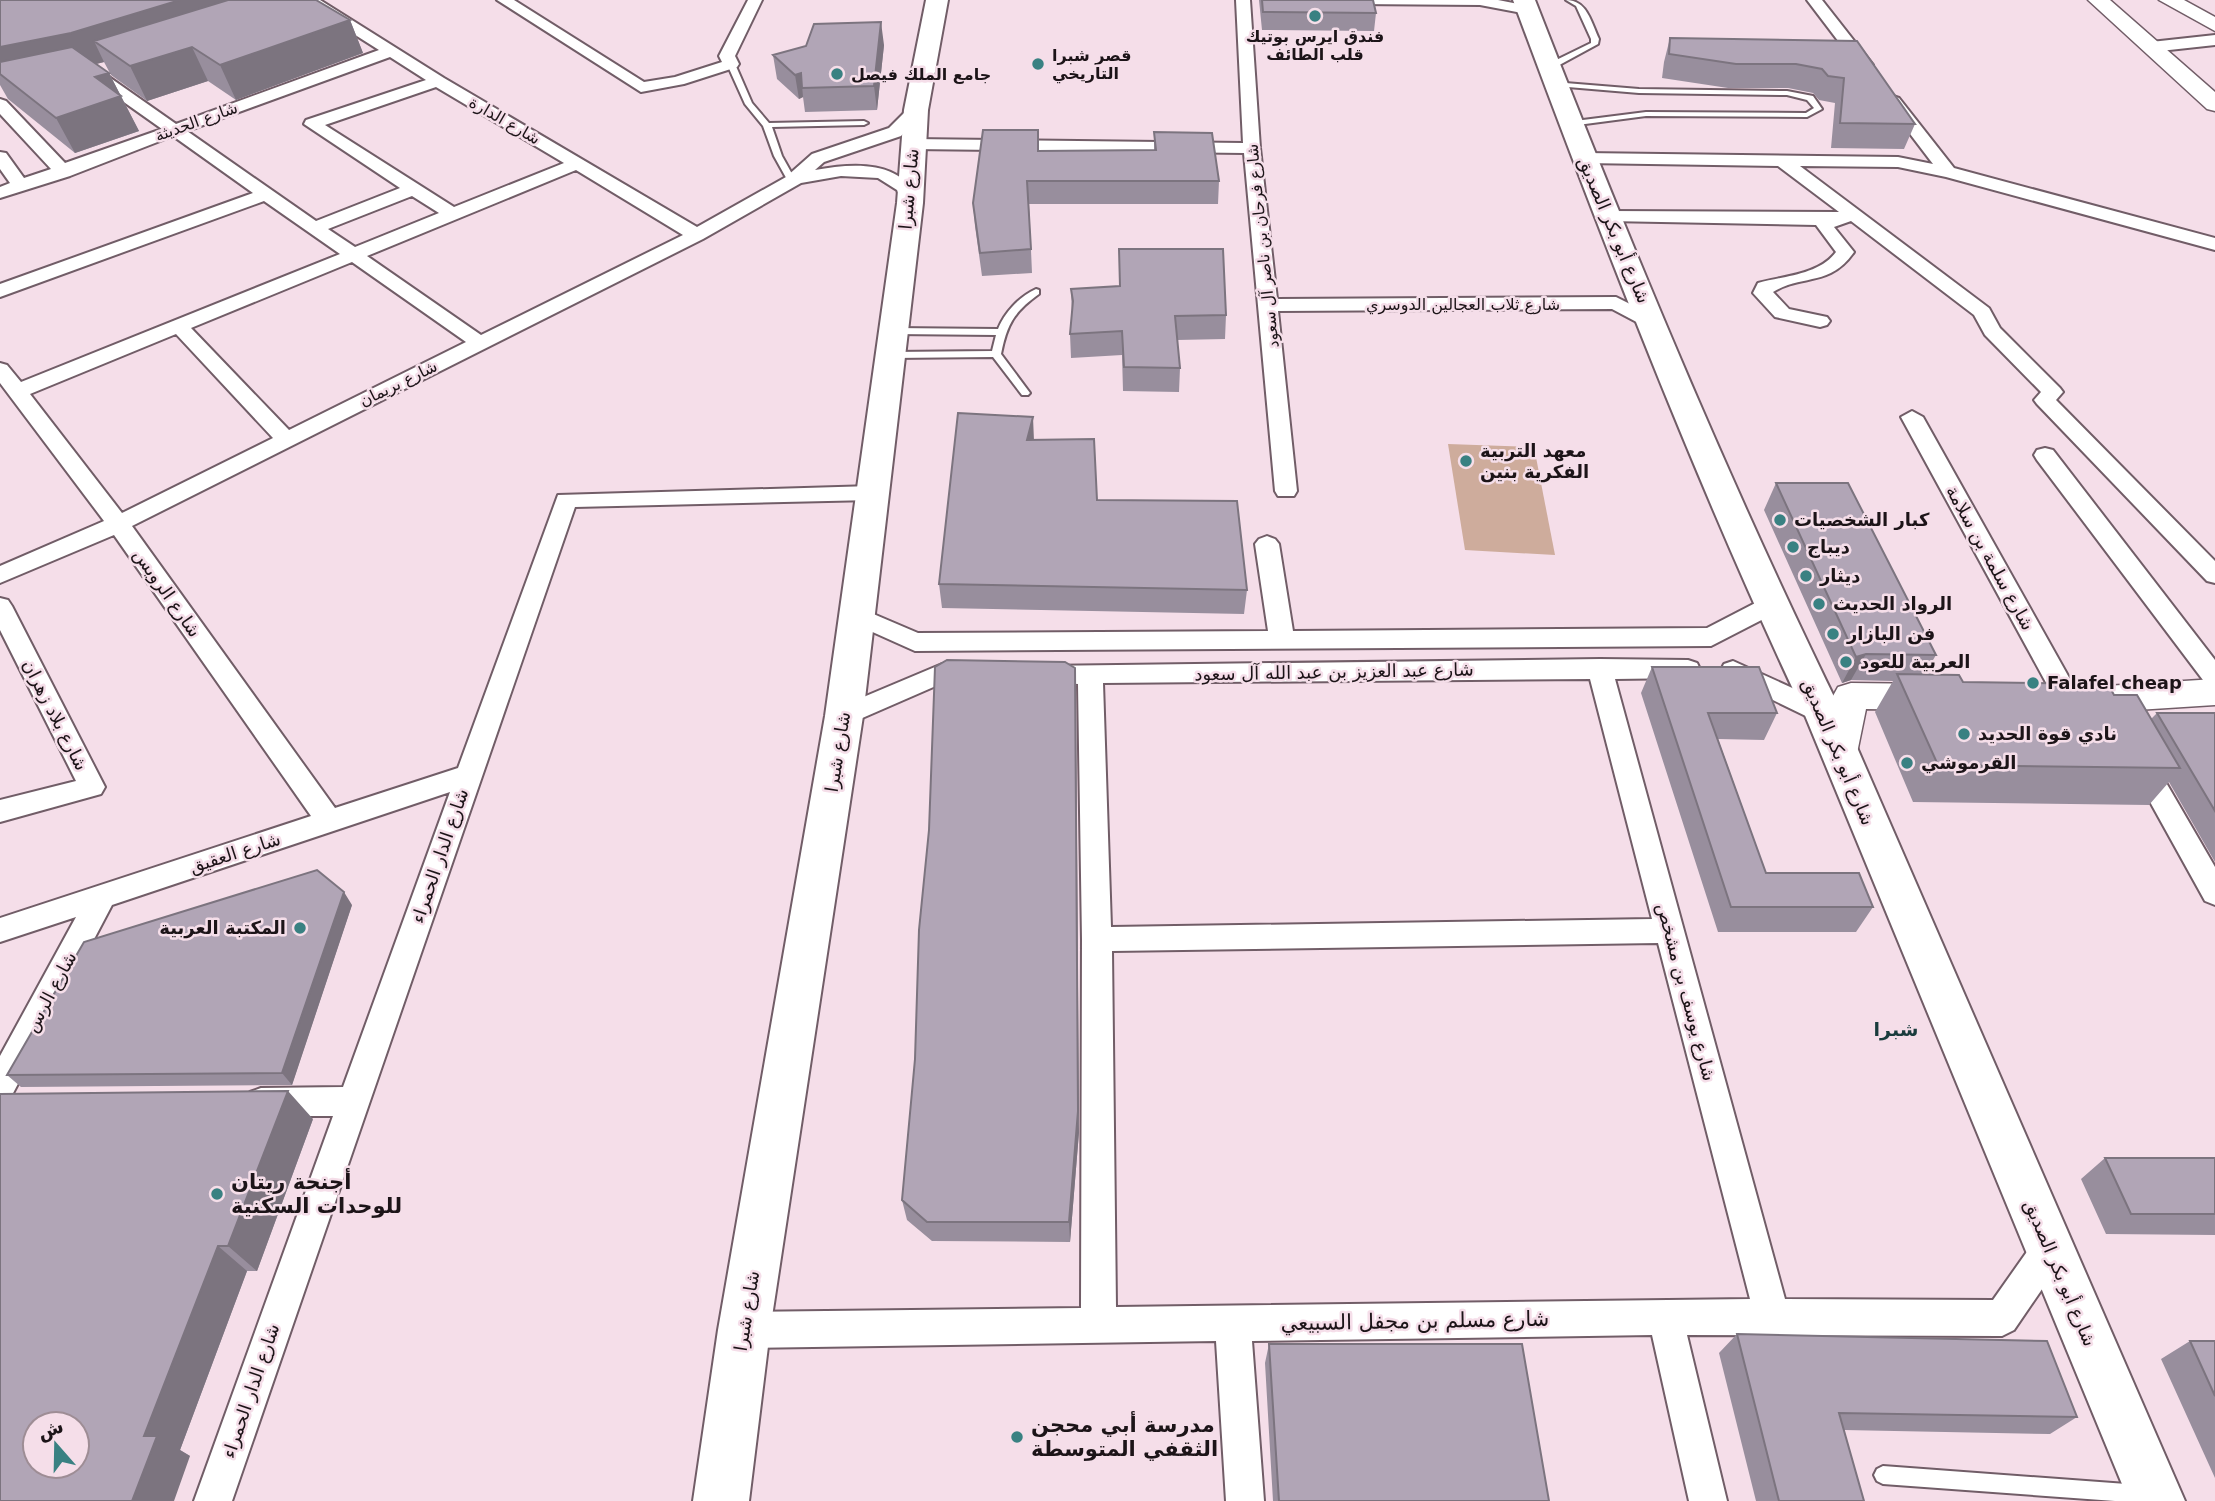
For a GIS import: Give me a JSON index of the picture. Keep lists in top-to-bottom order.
{
  "streets": {
    "main road": ["شارع شبرا", "شارع أبو بكر الصديق"],
    "street": [
      "شارع الدارة",
      "شارع الحديثة",
      "شارع فرحان بن ناصر آل سعود",
      "شارع ثلاب العجالين الدوسري",
      "شارع بريمان",
      "شارع سلمة بن سلامة",
      "شارع الرويس",
      "شارع عبد العزيز بن عبد الله آل سعود",
      "شارع بلاد زهران",
      "شارع العقيق",
      "شارع الدار الحمراء",
      "شارع الرس",
      "شارع يوسف بن مشخص",
      "شارع مسلم بن مجفل السبيعي"
    ]
  },
  "crossings": [
    ["شارع الدارة", "شارع الحديثة"],
    ["شارع الدارة", "شارع بريمان"],
    ["شارع شبرا", "شارع بريمان"],
    ["شارع شبرا", "شارع عبد العزيز بن عبد الله آل سعود"],
    ["شارع شبرا", "شارع الدار الحمراء"],
    ["شارع شبرا", "شارع مسلم بن مجفل السبيعي"],
    ["شارع أبو بكر الصديق", "شارع ثلاب العجالين الدوسري"],
    ["شارع أبو بكر الصديق", "شارع عبد العزيز بن عبد الله آل سعود"],
    ["شارع أبو بكر الصديق", "شارع مسلم بن مجفل السبيعي"],
    ["شارع فرحان بن ناصر آل سعود", "شارع ثلاب العجالين الدوسري"],
    ["شارع بريمان", "شارع الرويس"],
    ["شارع الرويس", "شارع العقيق"],
    ["شارع عبد العزيز بن عبد الله آل سعود", "شارع يوسف بن مشخص"],
    ["شارع العقيق", "شارع الدار الحمراء"],
    ["شارع العقيق", "شارع الرس"],
    ["شارع يوسف بن مشخص", "شارع مسلم بن مجفل السبيعي"]
  ],
  "districts": ["شبرا"],
  "places": [
    "فندق ايرس بوتيك قلب الطائف",
    "قصر شبرا التاريخي",
    "جامع الملك فيصل",
    "معهد التربية الفكرية بنين",
    "كبار الشخصيات",
    "ديباج",
    "ديثار",
    "الرواد الحديث",
    "فن البازار",
    "العربية للعود",
    "Falafel cheap",
    "نادي قوة الحديد",
    "القرموشي",
    "المكتبة العربية",
    "أجنحة ريتان للوحدات السكنية",
    "مدرسة أبي محجن الثقفي المتوسطة"
  ],
  "north": "top"
}
